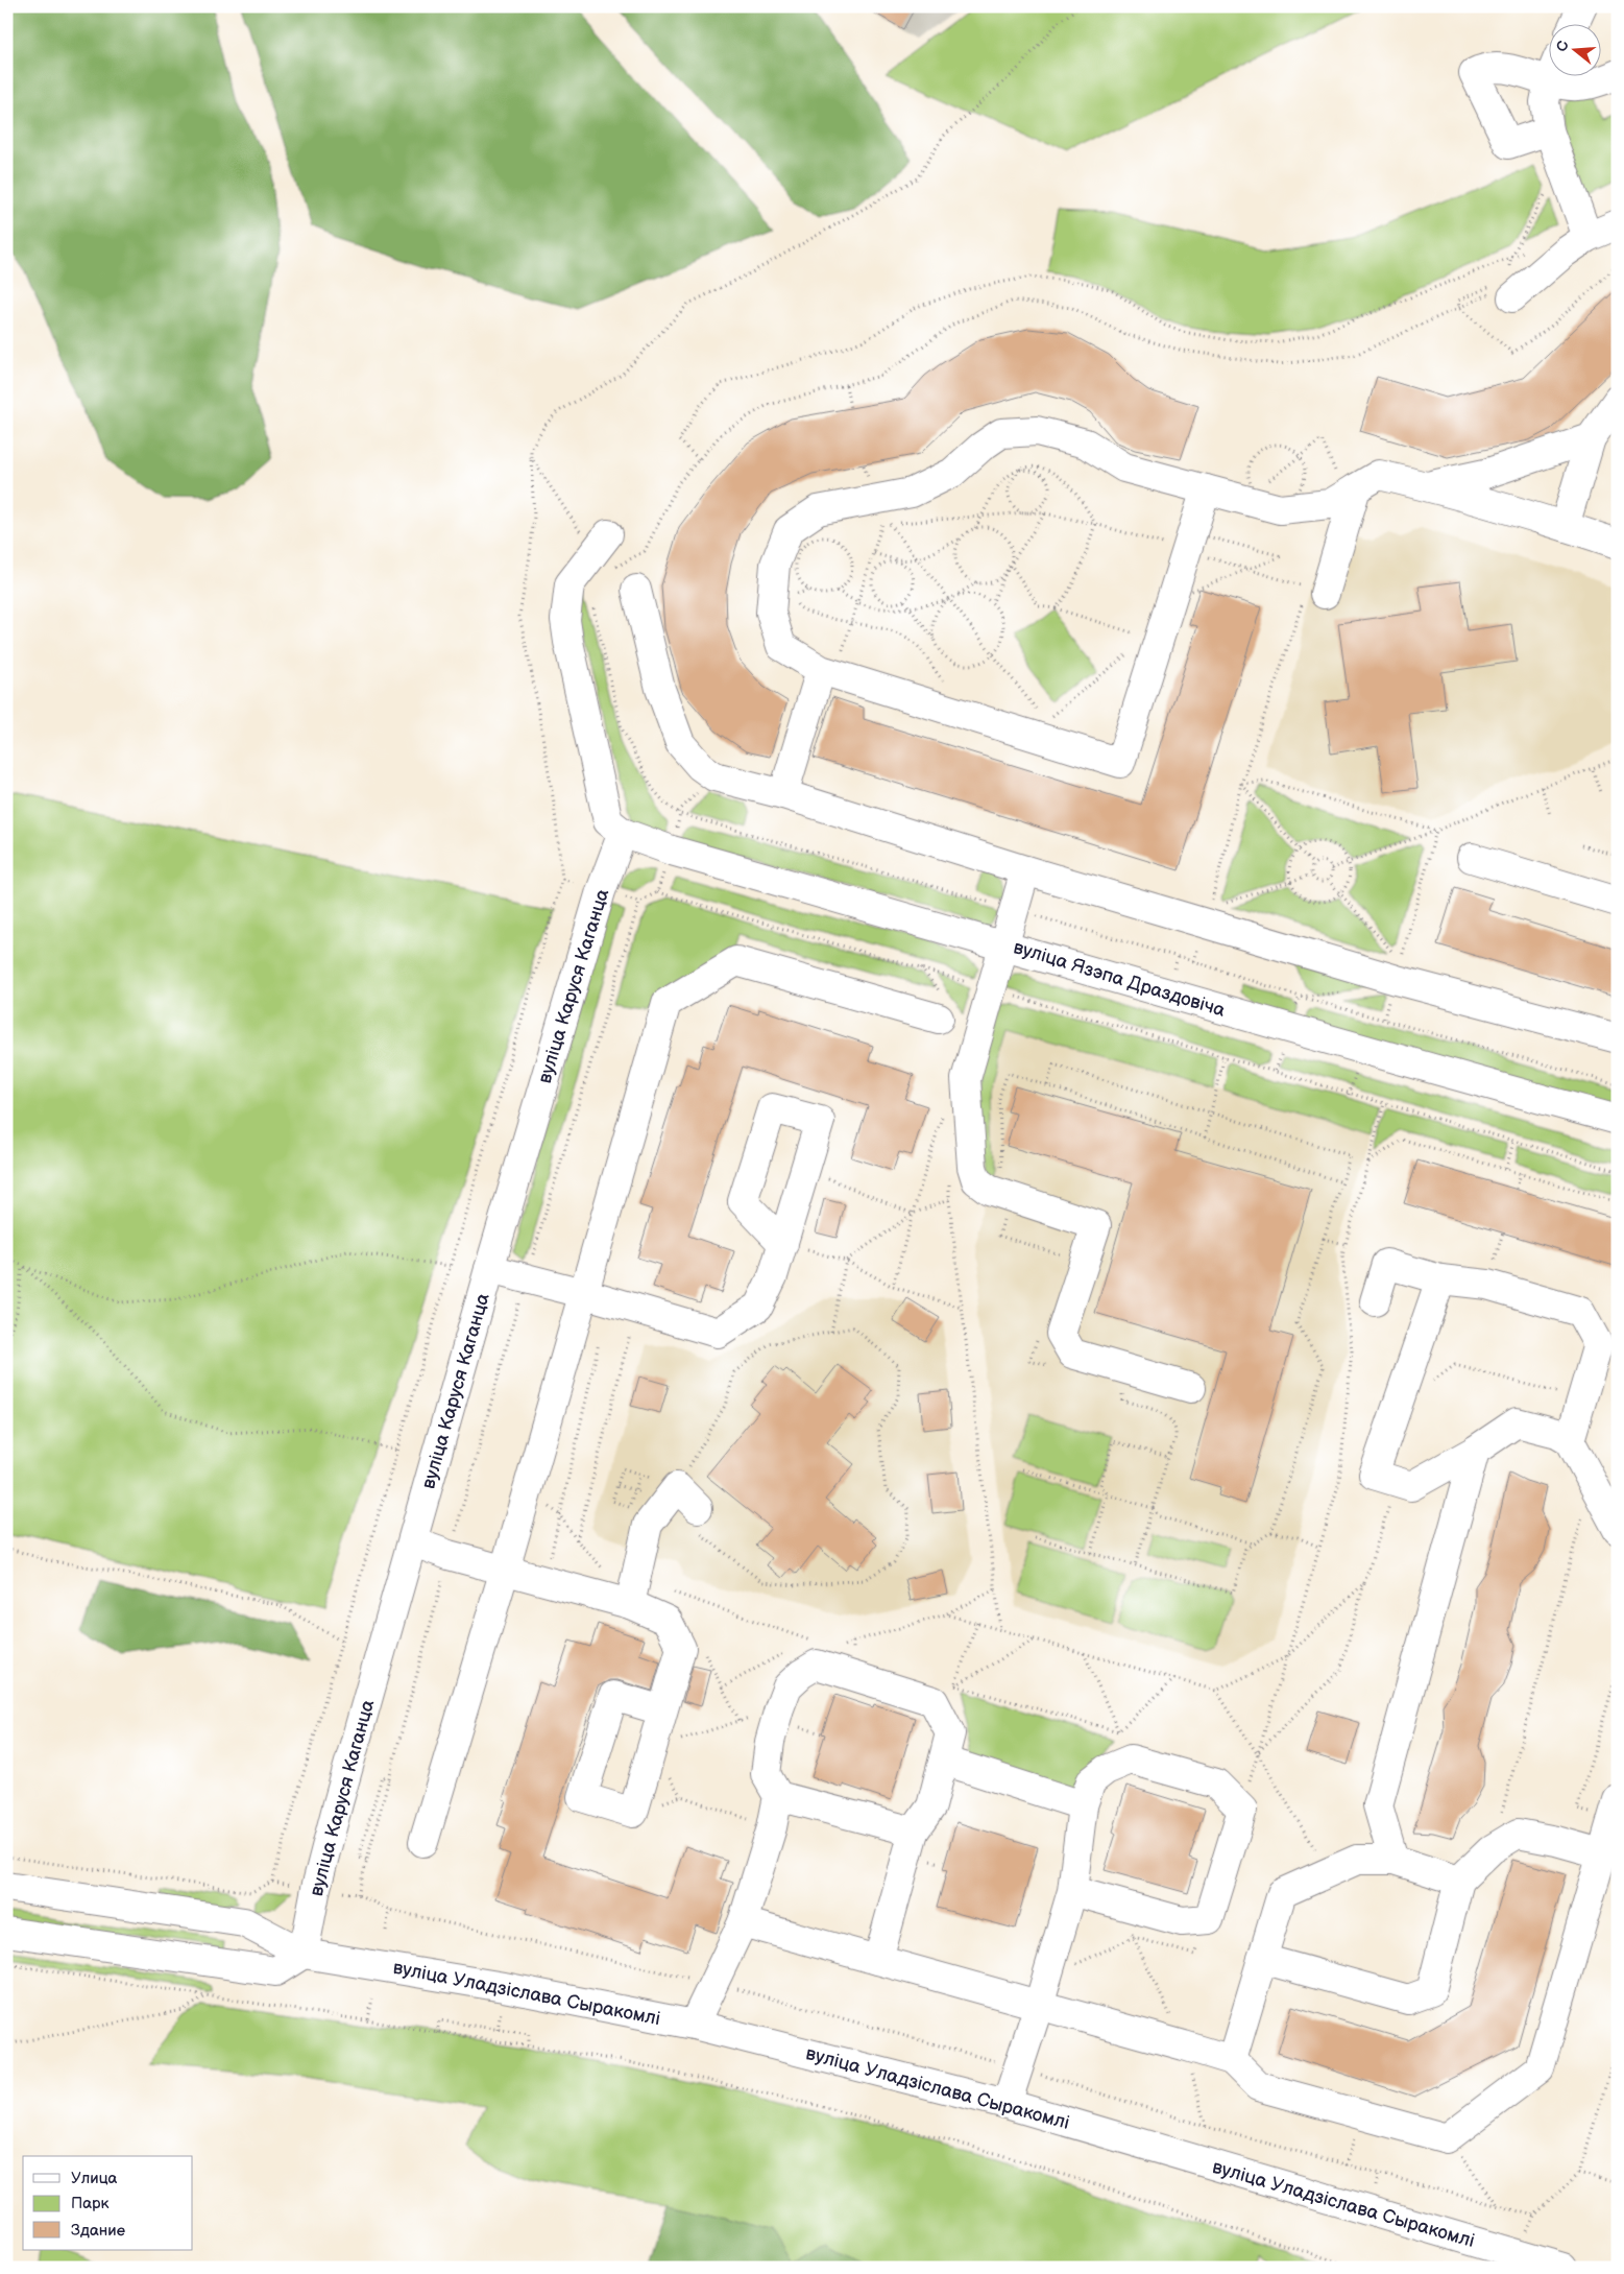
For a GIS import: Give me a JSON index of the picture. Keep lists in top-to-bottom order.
{
  "streets": {
    "street": ["вуліца Язэпа Драздовіча", "вуліца Каруся Каганца", "вуліца Уладзіслава Сыракомлі"]
  },
  "crossings": [
    ["вуліца Язэпа Драздовіча", "вуліца Каруся Каганца"],
    ["вуліца Каруся Каганца", "вуліца Уладзіслава Сыракомлі"]
  ],
  "legend": ["Улица", "Парк", "Здание"],
  "north": "left"
}
